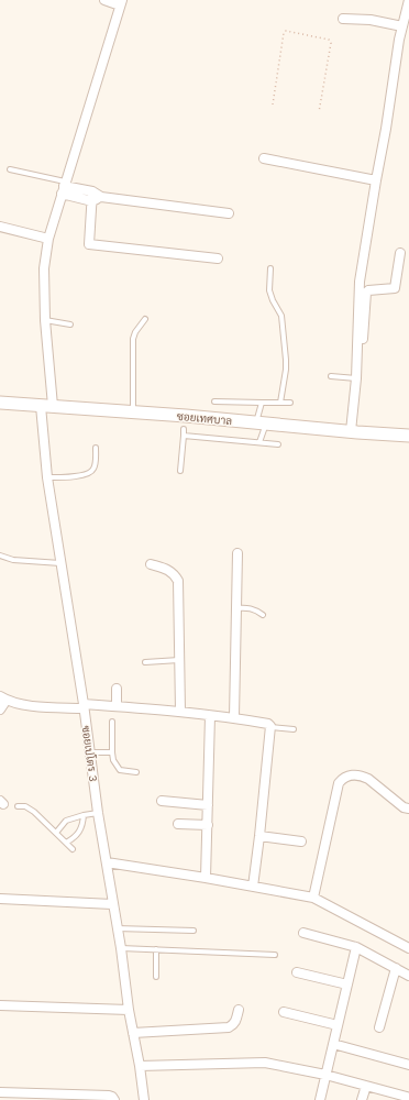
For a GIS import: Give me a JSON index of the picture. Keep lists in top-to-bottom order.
{
  "streets": {
    "street": ["ซอยเทศบาล", "ซอยเปโตร 3"]
  },
  "crossings": [
    ["ซอยเทศบาล", "ซอยเปโตร 3"]
  ]
}
